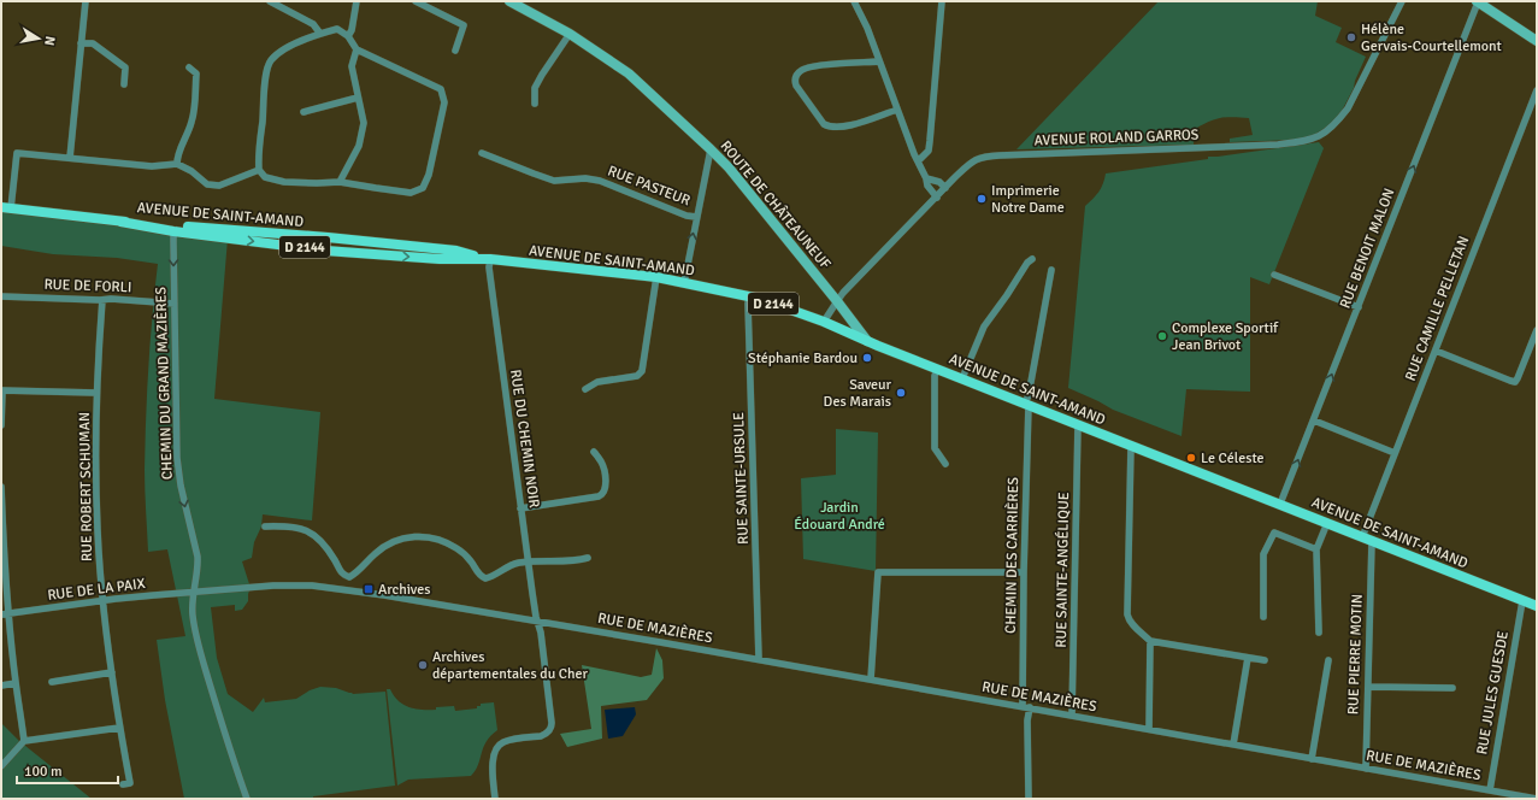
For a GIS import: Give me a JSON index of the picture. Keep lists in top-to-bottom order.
{
  "streets": {
    "main road": ["ROUTE DE CHÂTEAUNEUF", "AVENUE DE SAINT-AMAND", "D 2144"],
    "street": [
      "AVENUE ROLAND GARROS",
      "RUE PASTEUR",
      "RUE BENOIT MALON",
      "RUE DE FORLI",
      "RUE CAMILLE PELLETAN",
      "CHEMIN DU GRAND MAZIÈRES",
      "RUE DU CHEMIN NOIR",
      "RUE SAINTE-URSULE",
      "RUE ROBERT SCHUMAN",
      "CHEMIN DES CARRIÈRES",
      "RUE SAINTE-ANGÉLIQUE",
      "RUE DE LA PAIX",
      "RUE DE MAZIÈRES",
      "RUE PIERRE MOTIN",
      "RUE JULES GUESDE"
    ]
  },
  "crossings": [
    ["AVENUE ROLAND GARROS", "ROUTE DE CHÂTEAUNEUF"],
    ["AVENUE ROLAND GARROS", "AVENUE DE SAINT-AMAND"],
    ["ROUTE DE CHÂTEAUNEUF", "AVENUE DE SAINT-AMAND"],
    ["AVENUE DE SAINT-AMAND", "RUE BENOIT MALON"],
    ["AVENUE DE SAINT-AMAND", "RUE CAMILLE PELLETAN"],
    ["AVENUE DE SAINT-AMAND", "CHEMIN DU GRAND MAZIÈRES"],
    ["AVENUE DE SAINT-AMAND", "RUE DU CHEMIN NOIR"],
    ["AVENUE DE SAINT-AMAND", "RUE SAINTE-URSULE"],
    ["AVENUE DE SAINT-AMAND", "CHEMIN DES CARRIÈRES"],
    ["AVENUE DE SAINT-AMAND", "RUE SAINTE-ANGÉLIQUE"],
    ["AVENUE DE SAINT-AMAND", "RUE PIERRE MOTIN"],
    ["AVENUE DE SAINT-AMAND", "RUE JULES GUESDE"],
    ["RUE DE FORLI", "CHEMIN DU GRAND MAZIÈRES"],
    ["RUE DE FORLI", "RUE ROBERT SCHUMAN"],
    ["CHEMIN DU GRAND MAZIÈRES", "RUE DE LA PAIX"],
    ["RUE DU CHEMIN NOIR", "RUE DE MAZIÈRES"],
    ["RUE SAINTE-URSULE", "RUE DE MAZIÈRES"],
    ["RUE ROBERT SCHUMAN", "RUE DE LA PAIX"],
    ["CHEMIN DES CARRIÈRES", "RUE DE MAZIÈRES"],
    ["RUE SAINTE-ANGÉLIQUE", "RUE DE MAZIÈRES"],
    ["RUE DE LA PAIX", "RUE DE MAZIÈRES"],
    ["RUE DE MAZIÈRES", "RUE PIERRE MOTIN"],
    ["RUE DE MAZIÈRES", "RUE JULES GUESDE"]
  ],
  "one_way": ["RUE BENOIT MALON", "CHEMIN DU GRAND MAZIÈRES"],
  "parks": ["Jardin Édouard André"],
  "places": {
    "other": [
      "Hélène Gervais-Courtellemont",
      "Imprimerie Notre Dame",
      "Complexe Sportif Jean Brivot",
      "Stéphanie Bardou",
      "Saveur Des Marais",
      "Le Céleste",
      "Archives départementales du Cher"
    ],
    "transit": ["Archives"]
  },
  "scale_bar": "100 m",
  "north": "right"
}
